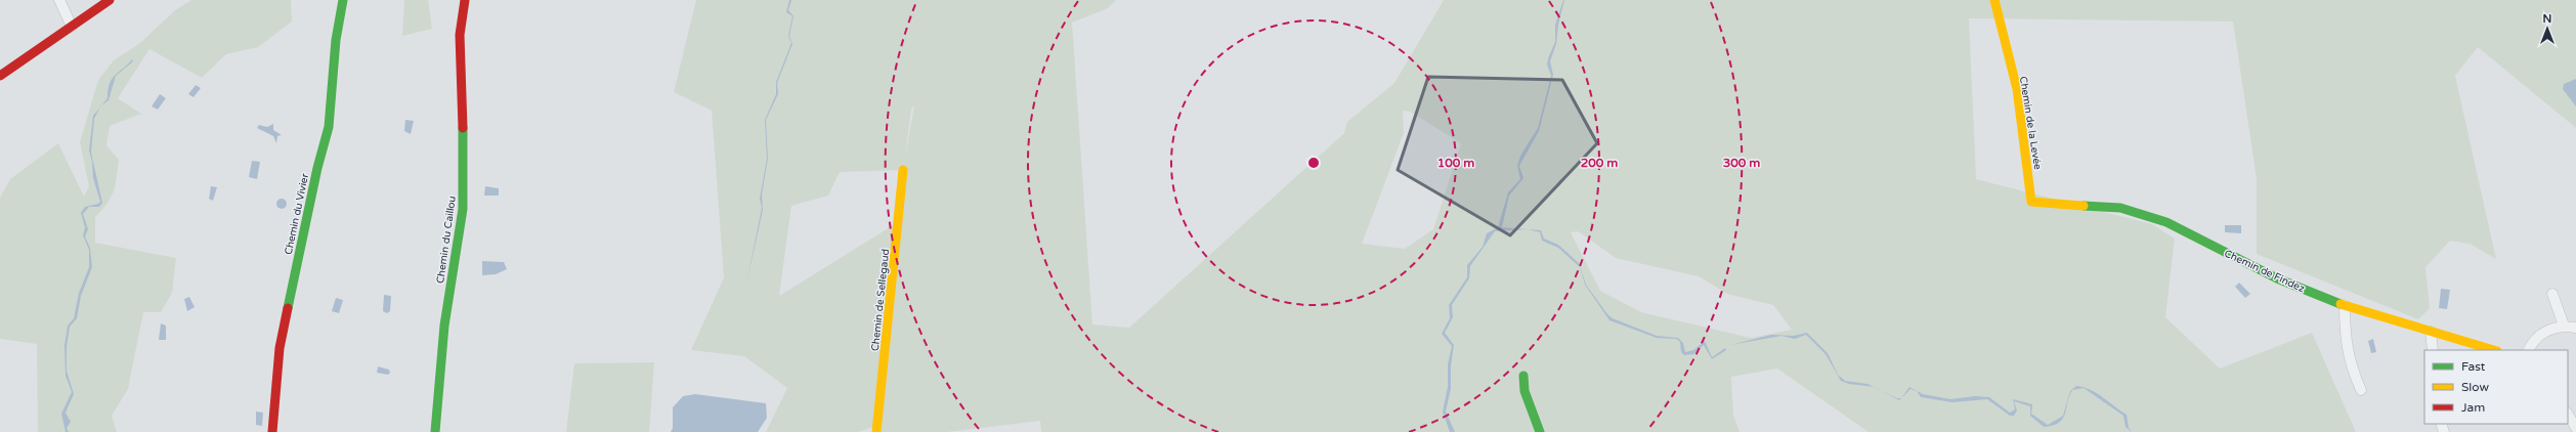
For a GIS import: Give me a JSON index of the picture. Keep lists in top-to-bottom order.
{
  "streets": {
    "street": [
      "Chemin de la Levée",
      "Chemin du Vivier",
      "Chemin du Caillou",
      "Chemin de Findez",
      "Chemin de Sellegaud"
    ]
  },
  "crossings": [
    ["Chemin de la Levée", "Chemin de Findez"]
  ],
  "legend": ["Fast", "Slow", "Jam"],
  "north": "top",
  "rings": ["100 m", "200 m", "300 m"]
}
